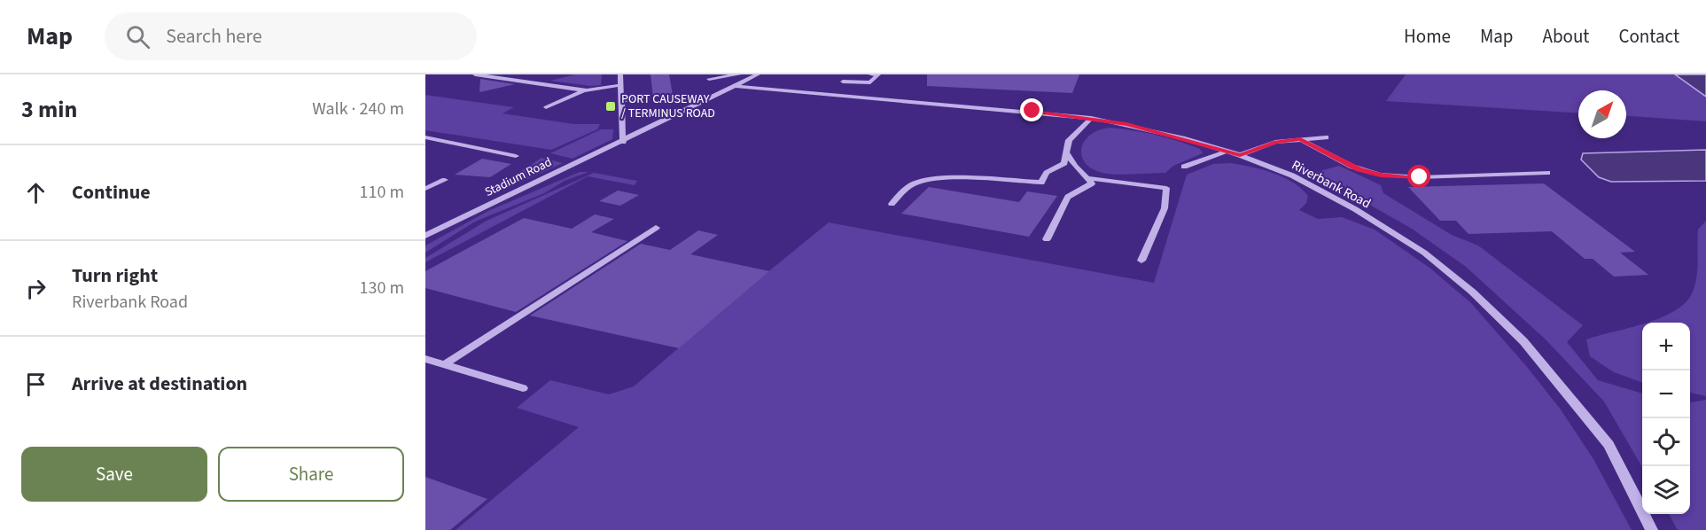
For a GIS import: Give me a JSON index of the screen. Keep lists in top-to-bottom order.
{
  "streets": {
    "street": ["Stadium Road", "Riverbank Road"]
  },
  "crossings": [
    ["Stadium Road", "Riverbank Road"]
  ],
  "places": {
    "transit": ["PORT CAUSEWAY / TERMINUS ROAD"]
  },
  "north": "top right",
  "page": {
    "header": "Map",
    "search": "Search here",
    "nav": [
      "Home",
      "Map",
      "About",
      "Contact"
    ],
    "heading": ["3 min", "Walk · 240 m"],
    "list": [
      ["Continue", "110 m"],
      ["Turn right", "Riverbank Road", "130 m"],
      "Arrive at destination"
    ],
    "map_buttons": ["+", "−"],
    "buttons": ["Save", "Share"]
  }
}
